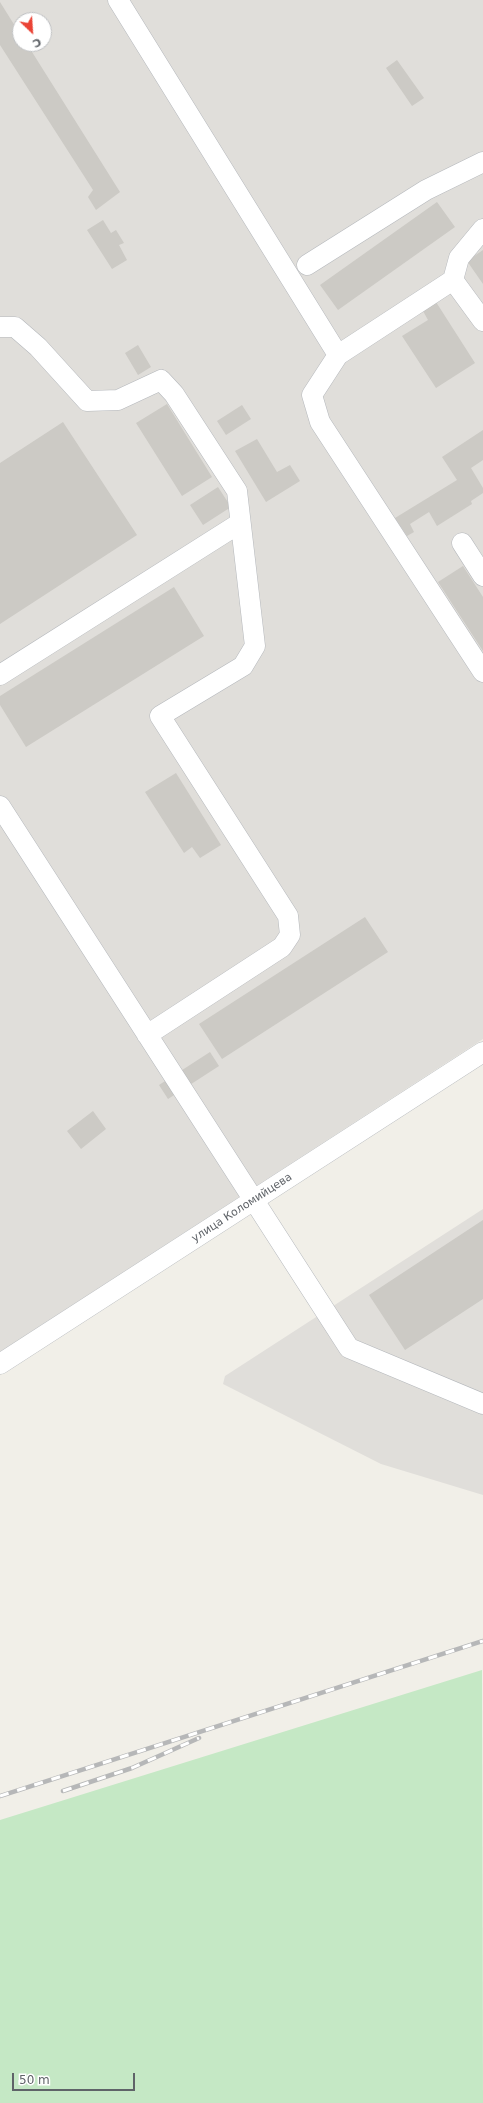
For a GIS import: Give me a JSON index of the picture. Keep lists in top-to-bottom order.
{
  "streets": {
    "street": ["улица Коломийцева"]
  },
  "scale_bar": "50 m",
  "north": "bottom right"
}
